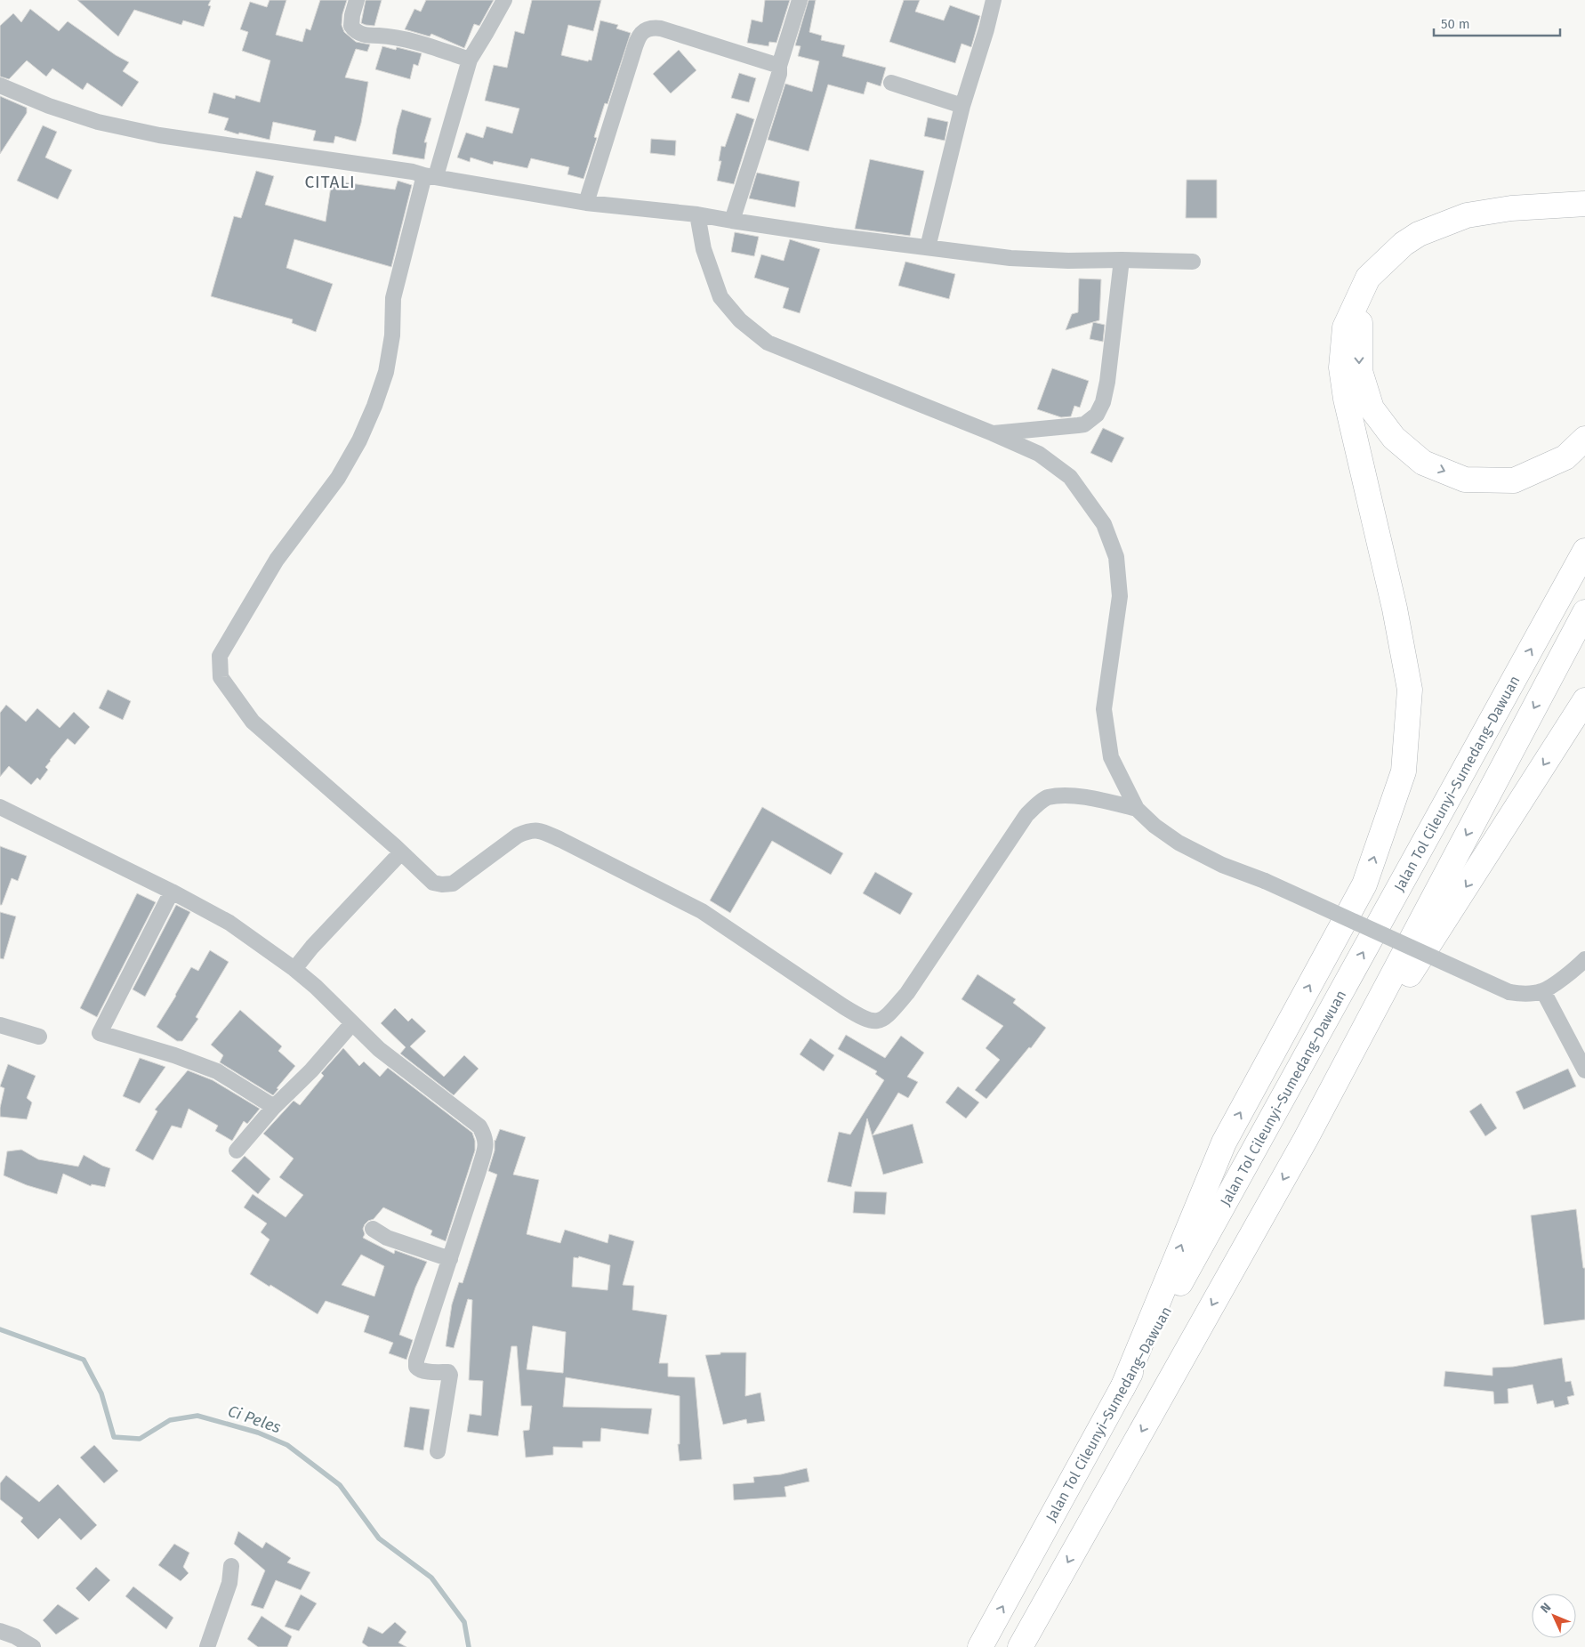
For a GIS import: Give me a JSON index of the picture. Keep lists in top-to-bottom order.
{
  "streets": {
    "highway": ["Jalan Tol Cileunyi–Sumedang–Dawuan"]
  },
  "districts": ["CITALI"],
  "water": ["Ci Peles"],
  "scale_bar": "50 m",
  "north": "top left"
}
